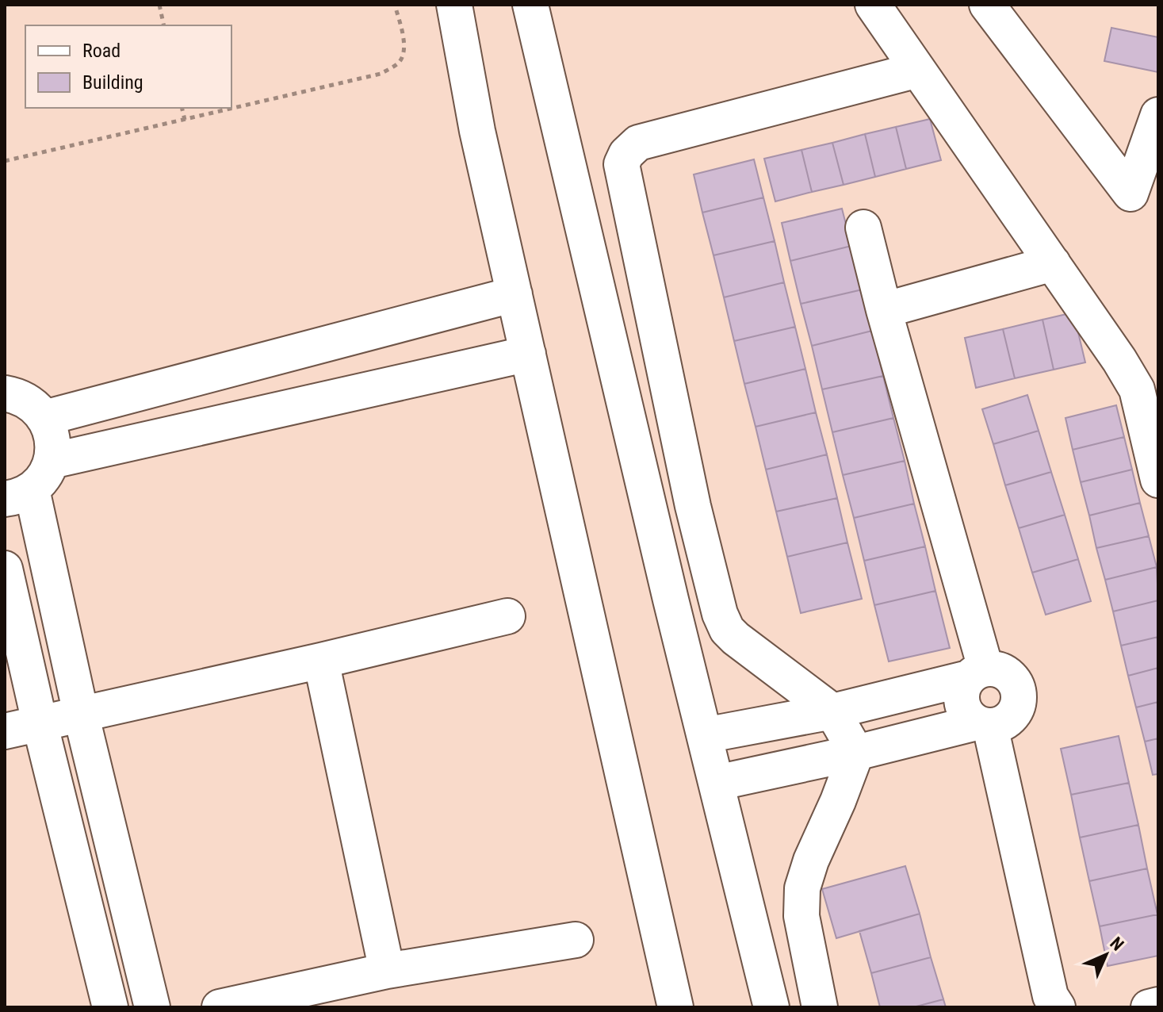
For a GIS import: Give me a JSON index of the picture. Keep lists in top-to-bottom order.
{
  "legend": ["Road", "Building"],
  "north": "top right"
}
